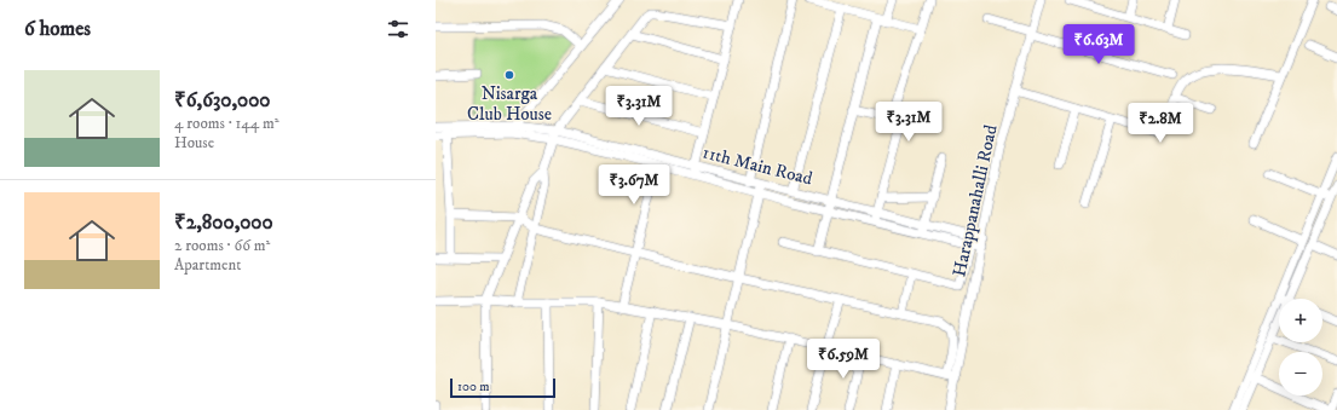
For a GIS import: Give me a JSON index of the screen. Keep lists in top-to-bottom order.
{
  "streets": {
    "street": ["11th Main Road", "Harappanahalli Road"]
  },
  "crossings": [
    ["11th Main Road", "Harappanahalli Road"]
  ],
  "places": ["Nisarga Club House"],
  "scale_bar": "100 m",
  "page": {
    "heading": "6 homes",
    "price": [
      "₹6.63M",
      "₹3.31M",
      "₹3.31M",
      "₹2.8M",
      "₹3.67M",
      "₹6.59M"
    ],
    "list": [
      {
        "name": "₹6,630,000",
        "note": "4 rooms · 144 m² · House"
      },
      {
        "name": "₹2,800,000",
        "note": "2 rooms · 66 m² · Apartment"
      }
    ],
    "map_buttons": ["+", "−"],
    "scale": "100 m"
  }
}
